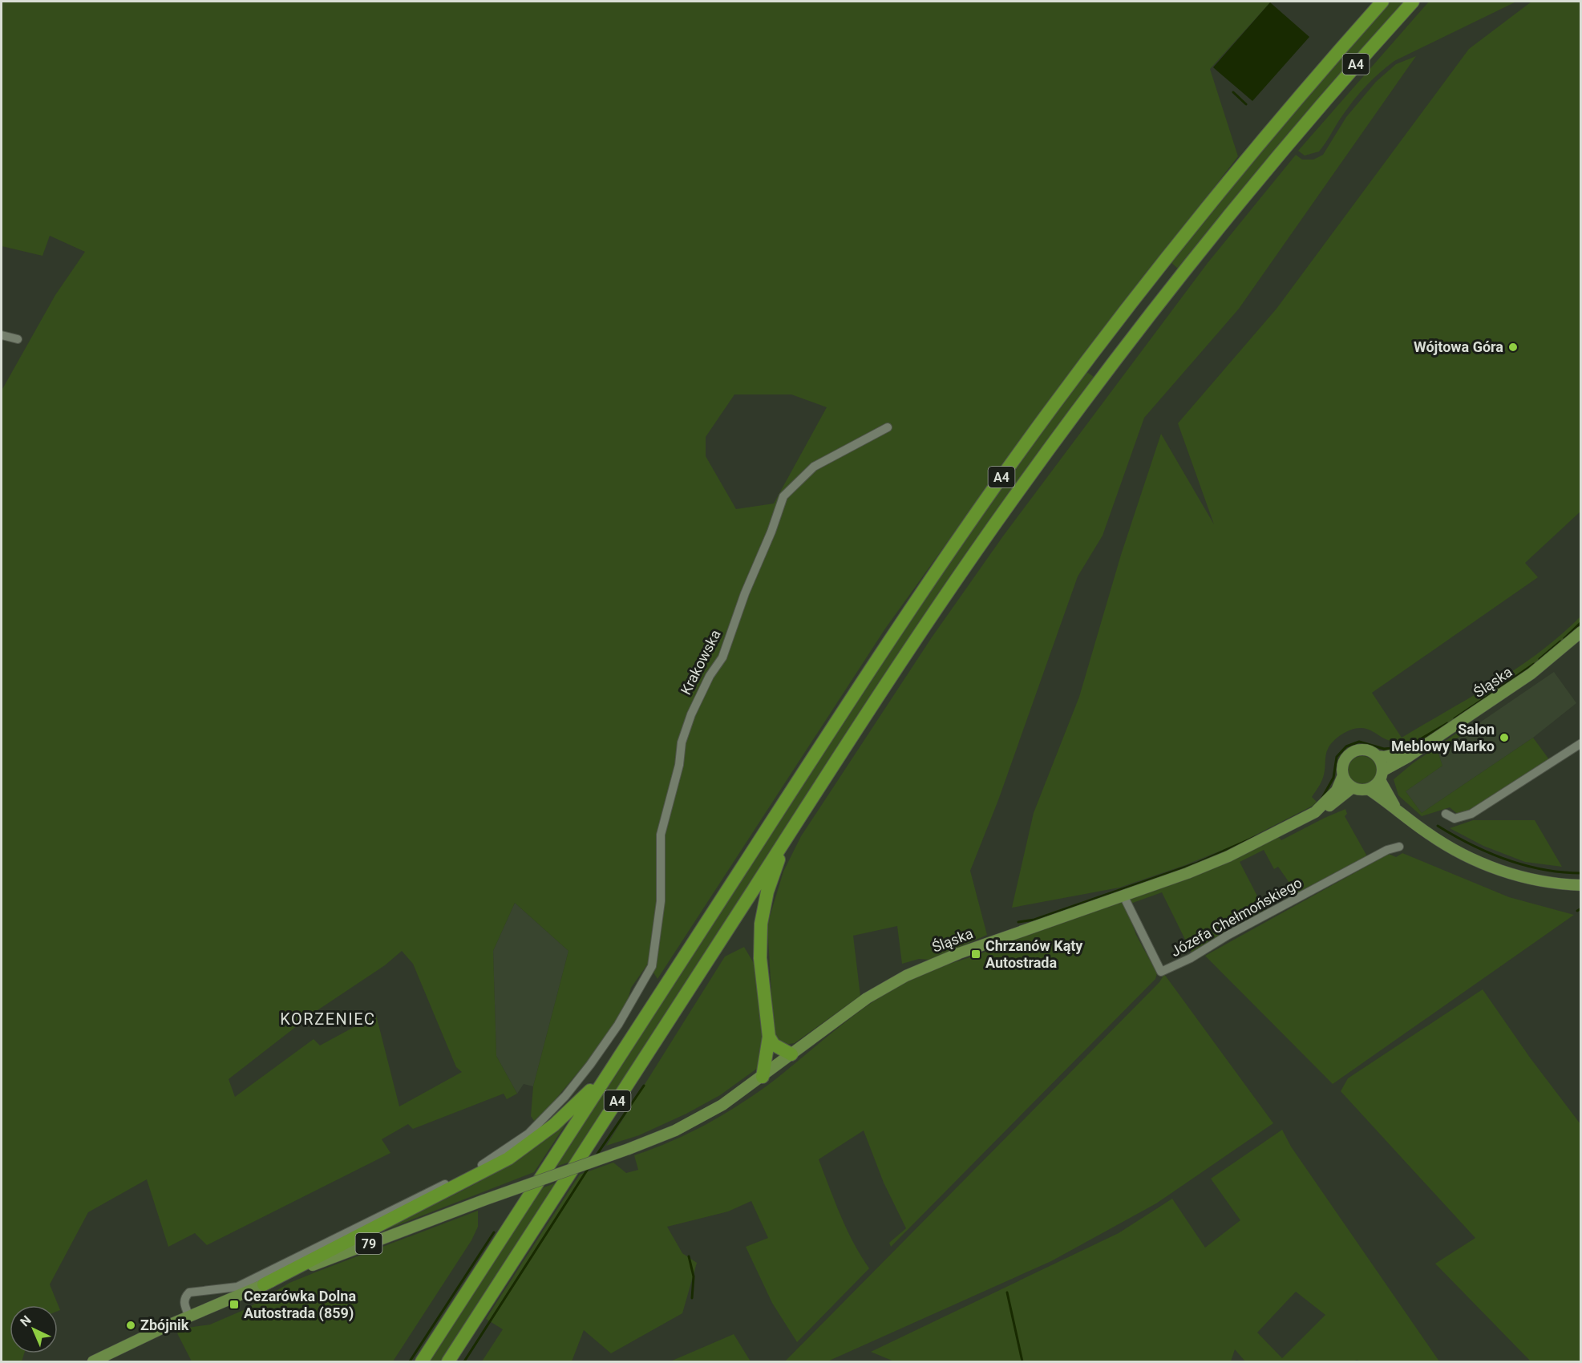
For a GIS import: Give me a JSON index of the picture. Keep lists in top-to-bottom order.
{
  "streets": {
    "highway": ["A4"],
    "main road": ["Śląska", "79"],
    "street": ["Krakowska", "Józefa Chełmońskiego"]
  },
  "crossings": [
    ["Krakowska", "79"],
    ["Śląska", "Józefa Chełmońskiego"],
    ["Śląska", "79"]
  ],
  "districts": ["KORZENIEC"],
  "places": {
    "other": ["Wójtowa Góra", "Salon Meblowy Marko", "Zbójnik"],
    "transit": ["Chrzanów Kąty Autostrada", "Cezarówka Dolna Autostrada (859)"]
  },
  "north": "top left"
}
